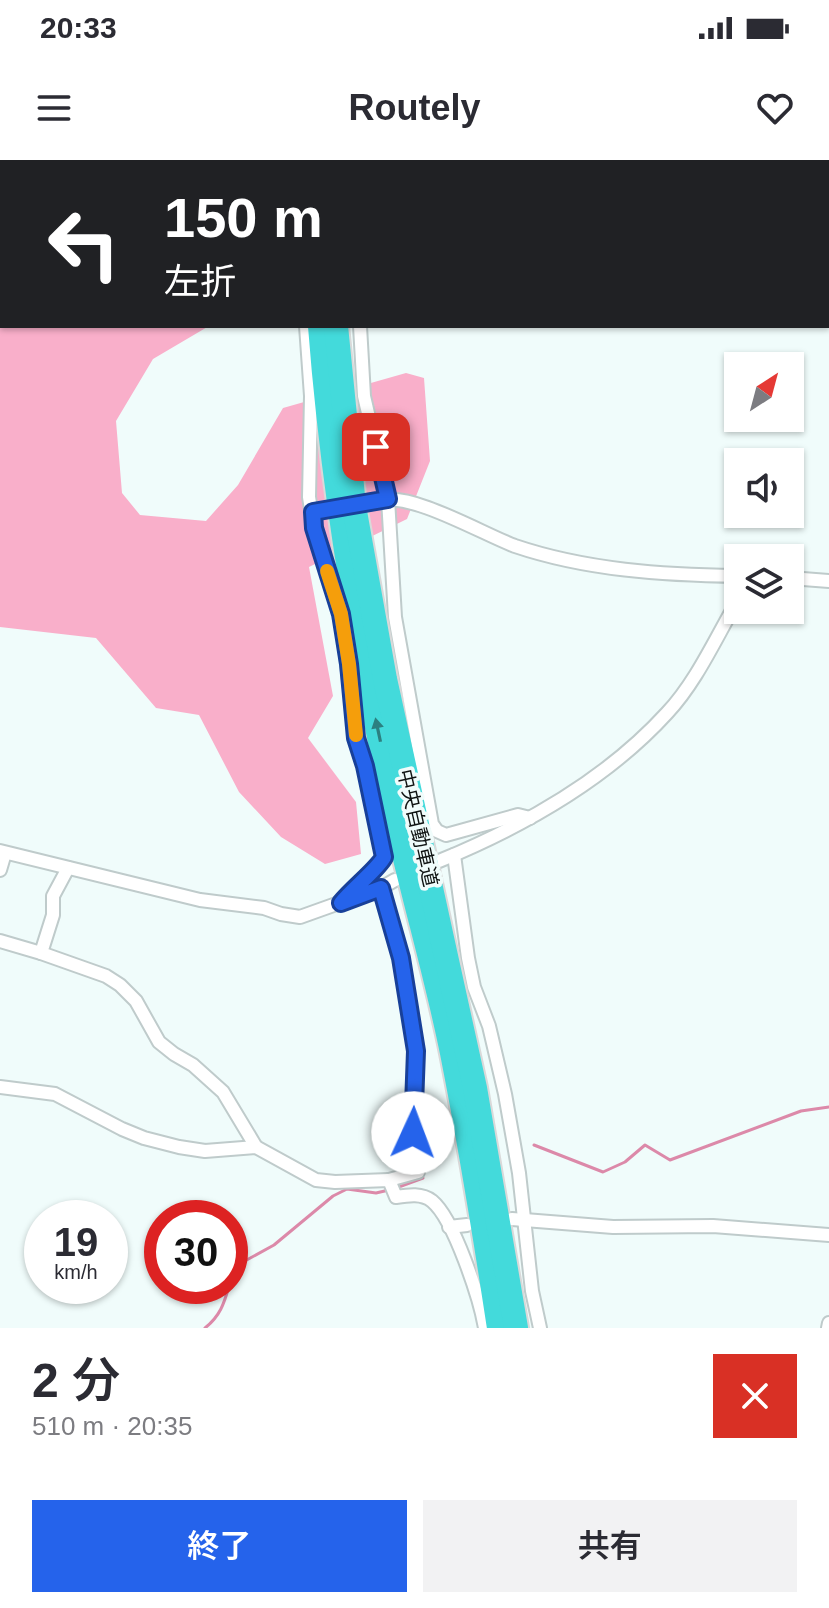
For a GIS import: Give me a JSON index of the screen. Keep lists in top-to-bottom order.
{
  "streets": {
    "highway": ["中央自動車道"]
  },
  "north": "top right",
  "page": {
    "status": "20:33",
    "header": "Routely",
    "turn": ["150 m", "左折"],
    "speed": "19 km/h",
    "limit": "30",
    "heading": ["2 分", "510 m · 20:35"],
    "buttons": ["終了", "共有"]
  }
}
